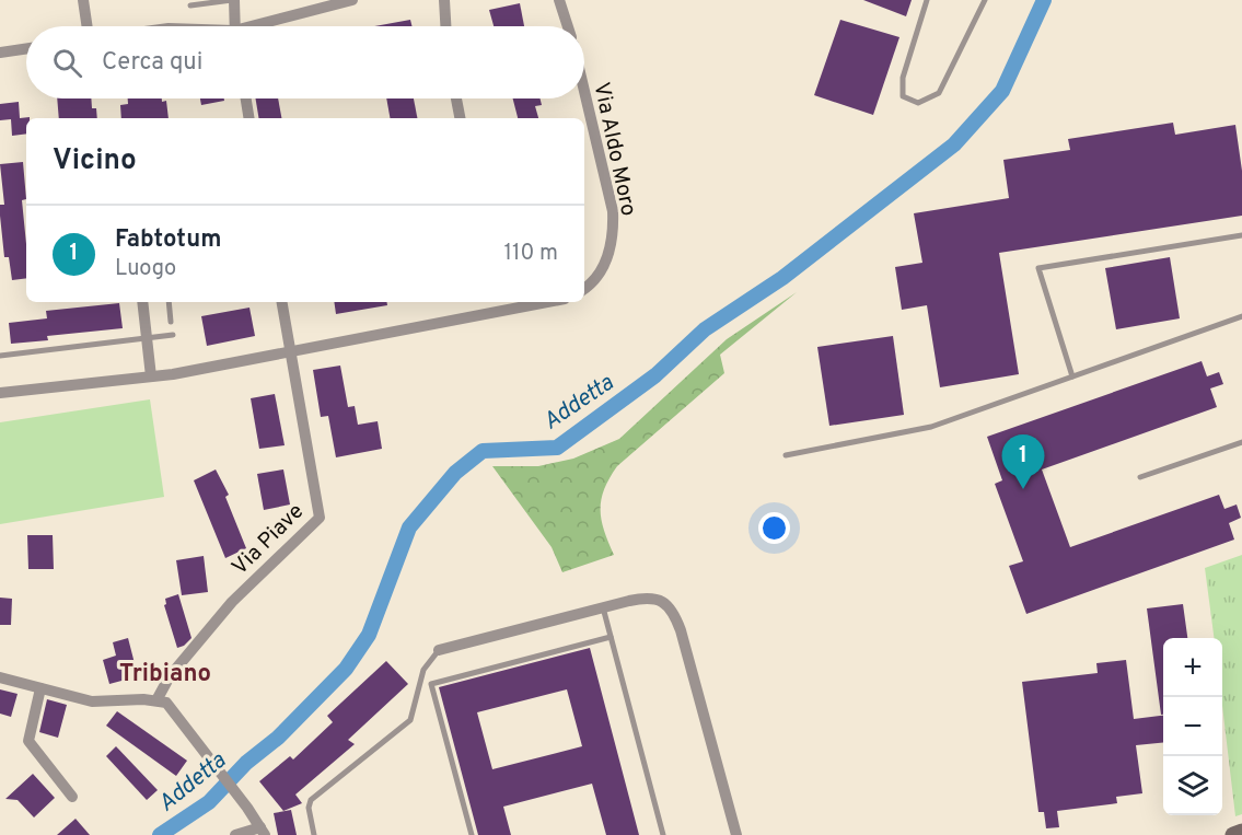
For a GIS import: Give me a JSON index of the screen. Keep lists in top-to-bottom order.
{
  "streets": {
    "street": ["Via Aldo Moro", "Via Piave"]
  },
  "districts": ["Tribiano"],
  "water": ["Addetta"],
  "page": {
    "search": "Cerca qui",
    "heading": "Vicino",
    "list": [
      {
        "mark": "1",
        "name": "Fabtotum",
        "note": "Luogo",
        "value": "110 m"
      }
    ],
    "pins": "1",
    "map_buttons": ["+", "−"]
  }
}
